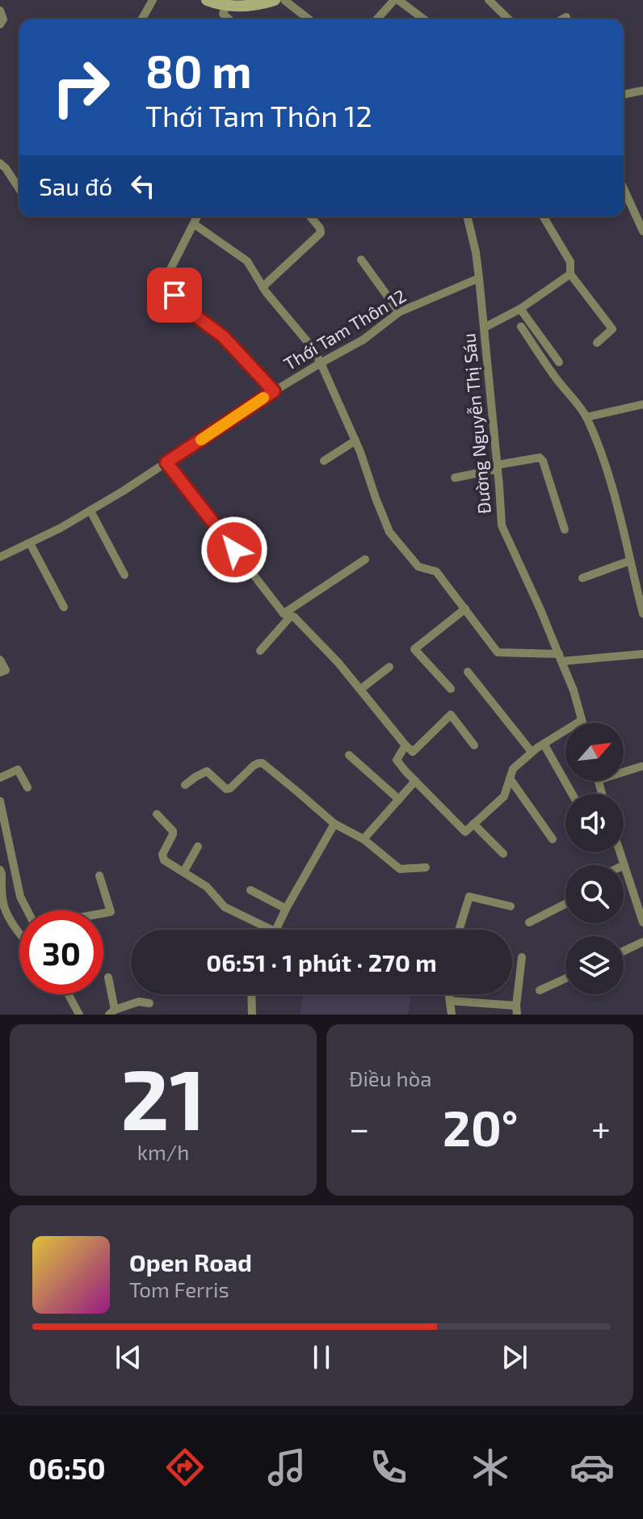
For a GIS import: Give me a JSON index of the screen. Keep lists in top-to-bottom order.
{
  "streets": {
    "street": ["Thới Tam Thôn 12", "Đường Nguyễn Thị Sáu"]
  },
  "crossings": [
    ["Thới Tam Thôn 12", "Đường Nguyễn Thị Sáu"]
  ],
  "north": "top right",
  "page": {
    "turn": ["80 m", "Thới Tam Thôn 12"],
    "then": "Sau đó",
    "limit": "30",
    "trip": "06:51 · 1 phút · 270 m",
    "tile": [
      ["21", "km/h"],
      "Điều hòa"
    ],
    "heat": ["−", "20°", "+"],
    "song": ["Open Road", "Tom Ferris"],
    "tabs": "06:50"
  }
}
